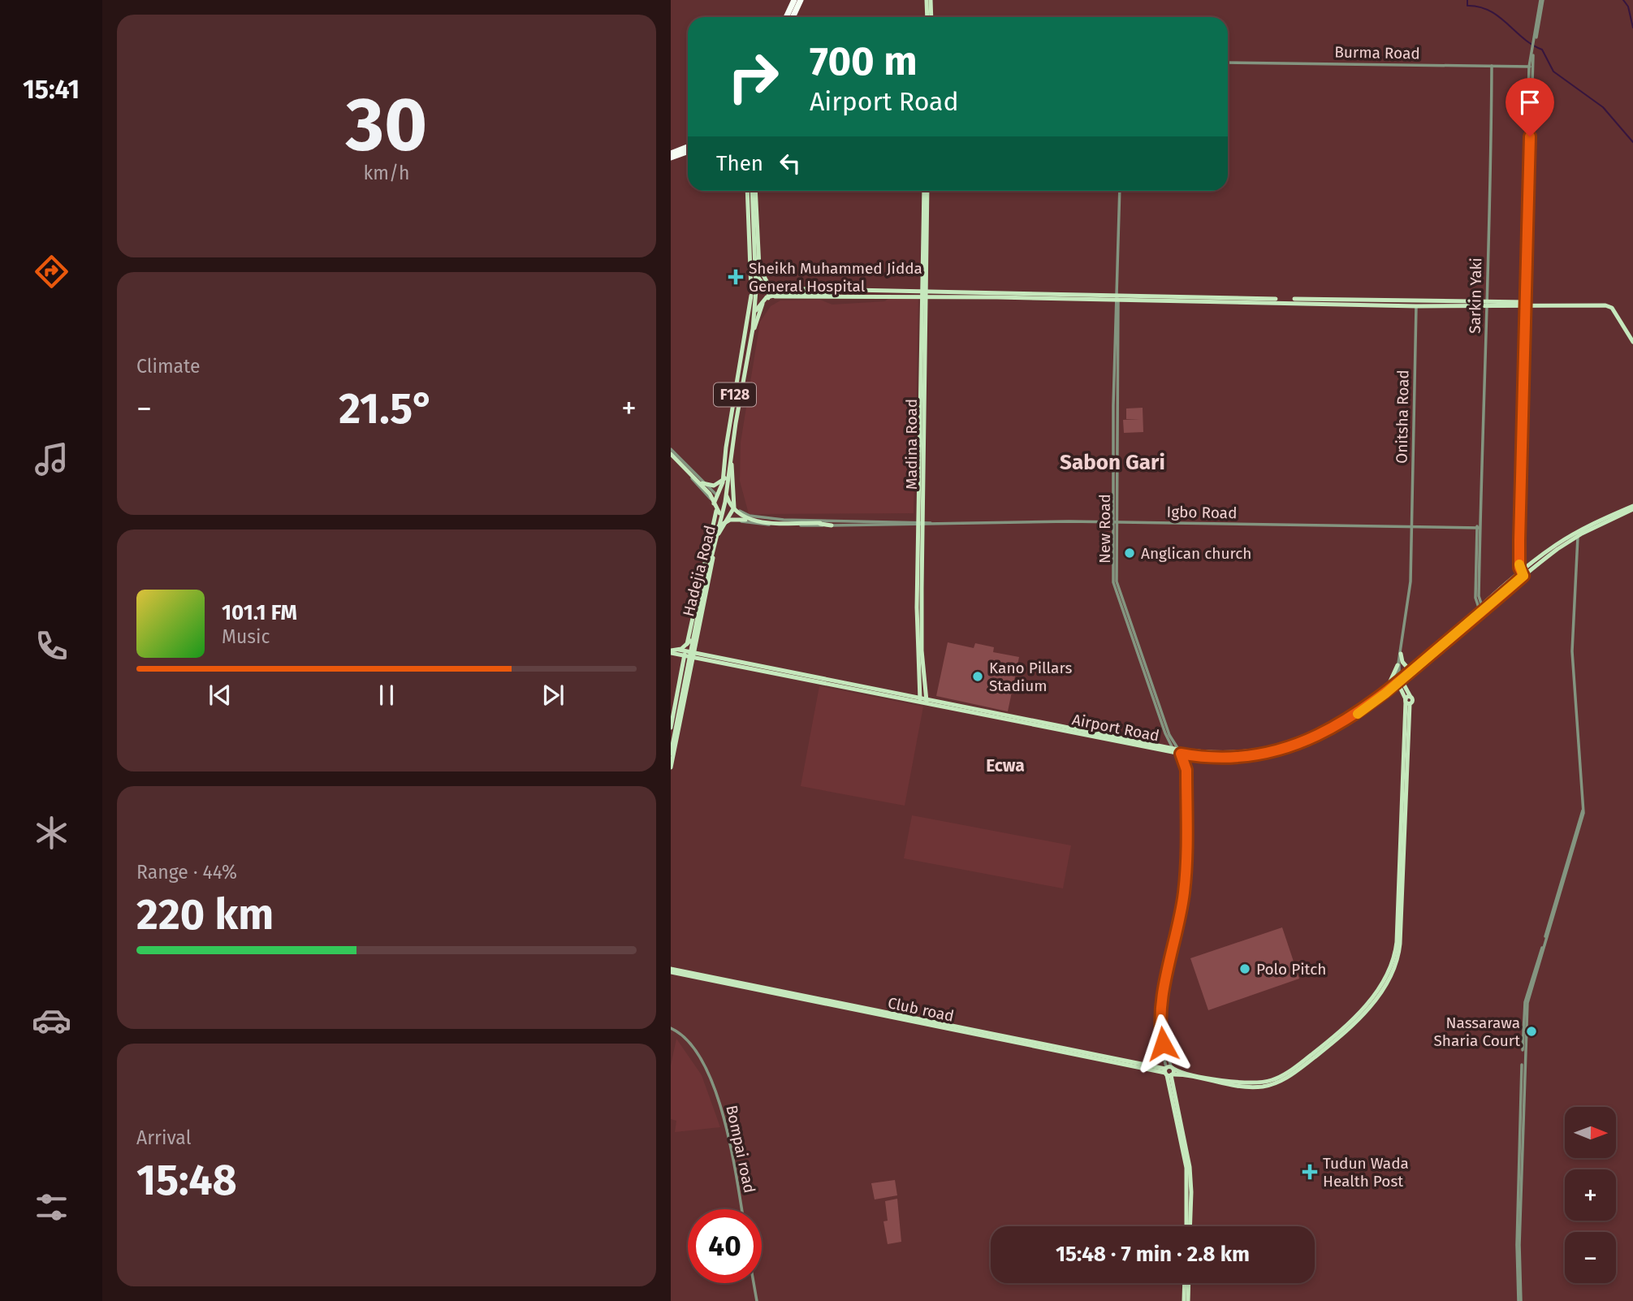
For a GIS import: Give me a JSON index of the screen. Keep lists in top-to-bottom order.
{
  "streets": {
    "main road": [
      "F128",
      "Madina Road",
      "Hadejia Road",
      "Airport Road"
    ],
    "street": [
      "Burma Road",
      "Sarkin Yaki",
      "Onitsha Road",
      "Igbo Road",
      "New Road",
      "Bompai road"
    ]
  },
  "crossings": [
    ["Burma Road", "Sarkin Yaki"],
    ["Sarkin Yaki", "Igbo Road"],
    ["Sarkin Yaki", "Airport Road"],
    ["F128", "Igbo Road"],
    ["F128", "Hadejia Road"],
    ["Onitsha Road", "Igbo Road"],
    ["Onitsha Road", "Airport Road"],
    ["Madina Road", "Igbo Road"],
    ["Madina Road", "Airport Road"],
    ["Igbo Road", "New Road"],
    ["Igbo Road", "Hadejia Road"],
    ["New Road", "Airport Road"],
    ["Hadejia Road", "Airport Road"]
  ],
  "districts": ["Sabon Gari", "Ecwa"],
  "places": {
    "health": ["Sheikh Muhammed Jidda General Hospital", "Tudun Wada Health Post"],
    "other": [
      "Anglican church",
      "Kano Pillars Stadium",
      "Polo Pitch",
      "Nassarawa Sharia Court"
    ]
  },
  "north": "right",
  "page": {
    "tabs": "15:41",
    "tile": [
      ["30", "km/h"],
      "Climate",
      ["Range · 44%", "220 km"],
      ["Arrival", "15:48"]
    ],
    "turn": ["700 m", "Airport Road"],
    "then": "Then",
    "heat": ["−", "21.5°", "+"],
    "song": ["101.1 FM", "Music"],
    "map_buttons": ["+", "−"],
    "limit": "40",
    "trip": "15:48 · 7 min · 2.8 km"
  }
}
